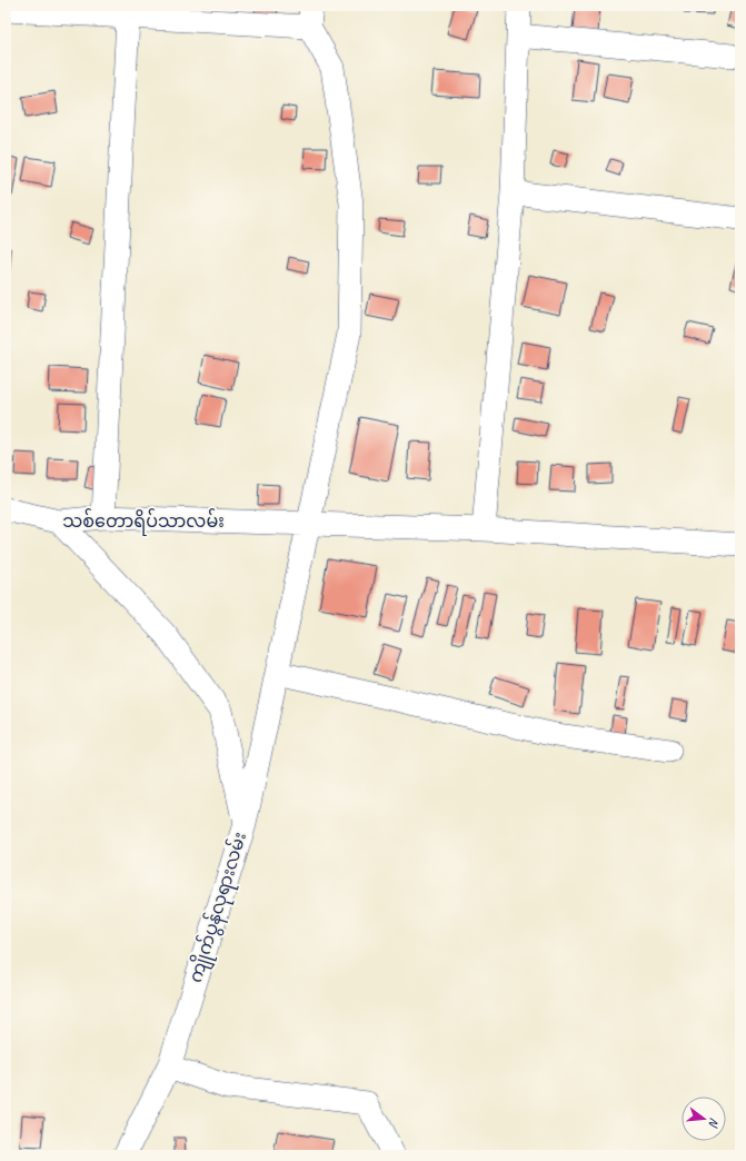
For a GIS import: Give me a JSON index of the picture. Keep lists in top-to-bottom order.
{
  "streets": {
    "street": ["သစ်တောရိပ်သာလမ်း", "ကျိုက်ပွန်လုရားလမ်း"]
  },
  "crossings": [
    ["သစ်တောရိပ်သာလမ်း", "ကျိုက်ပွန်လုရားလမ်း"]
  ],
  "north": "right"
}
